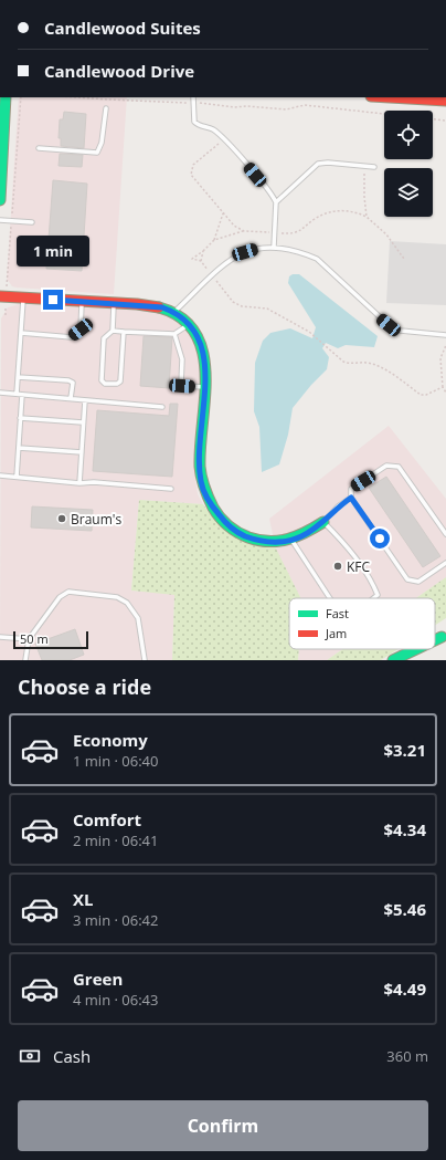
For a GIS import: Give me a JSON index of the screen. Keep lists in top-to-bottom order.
{
  "places": ["Braum's", "KFC"],
  "legend": ["Fast", "Jam"],
  "scale_bar": "50 m",
  "page": {
    "banner": ["Candlewood Suites", "Candlewood Drive"],
    "bubble": "1 min",
    "scale": "50 m",
    "heading": "Choose a ride",
    "list": [
      {
        "name": "Economy",
        "note": "1 min · 06:40",
        "value": "$3.21"
      },
      {
        "name": "Comfort",
        "note": "2 min · 06:41",
        "value": "$4.34"
      },
      {
        "name": "XL",
        "note": "3 min · 06:42",
        "value": "$5.46"
      },
      {
        "name": "Green",
        "note": "4 min · 06:43",
        "value": "$4.49"
      }
    ],
    "pay": ["Cash", "360 m"],
    "buttons": "Confirm"
  }
}
